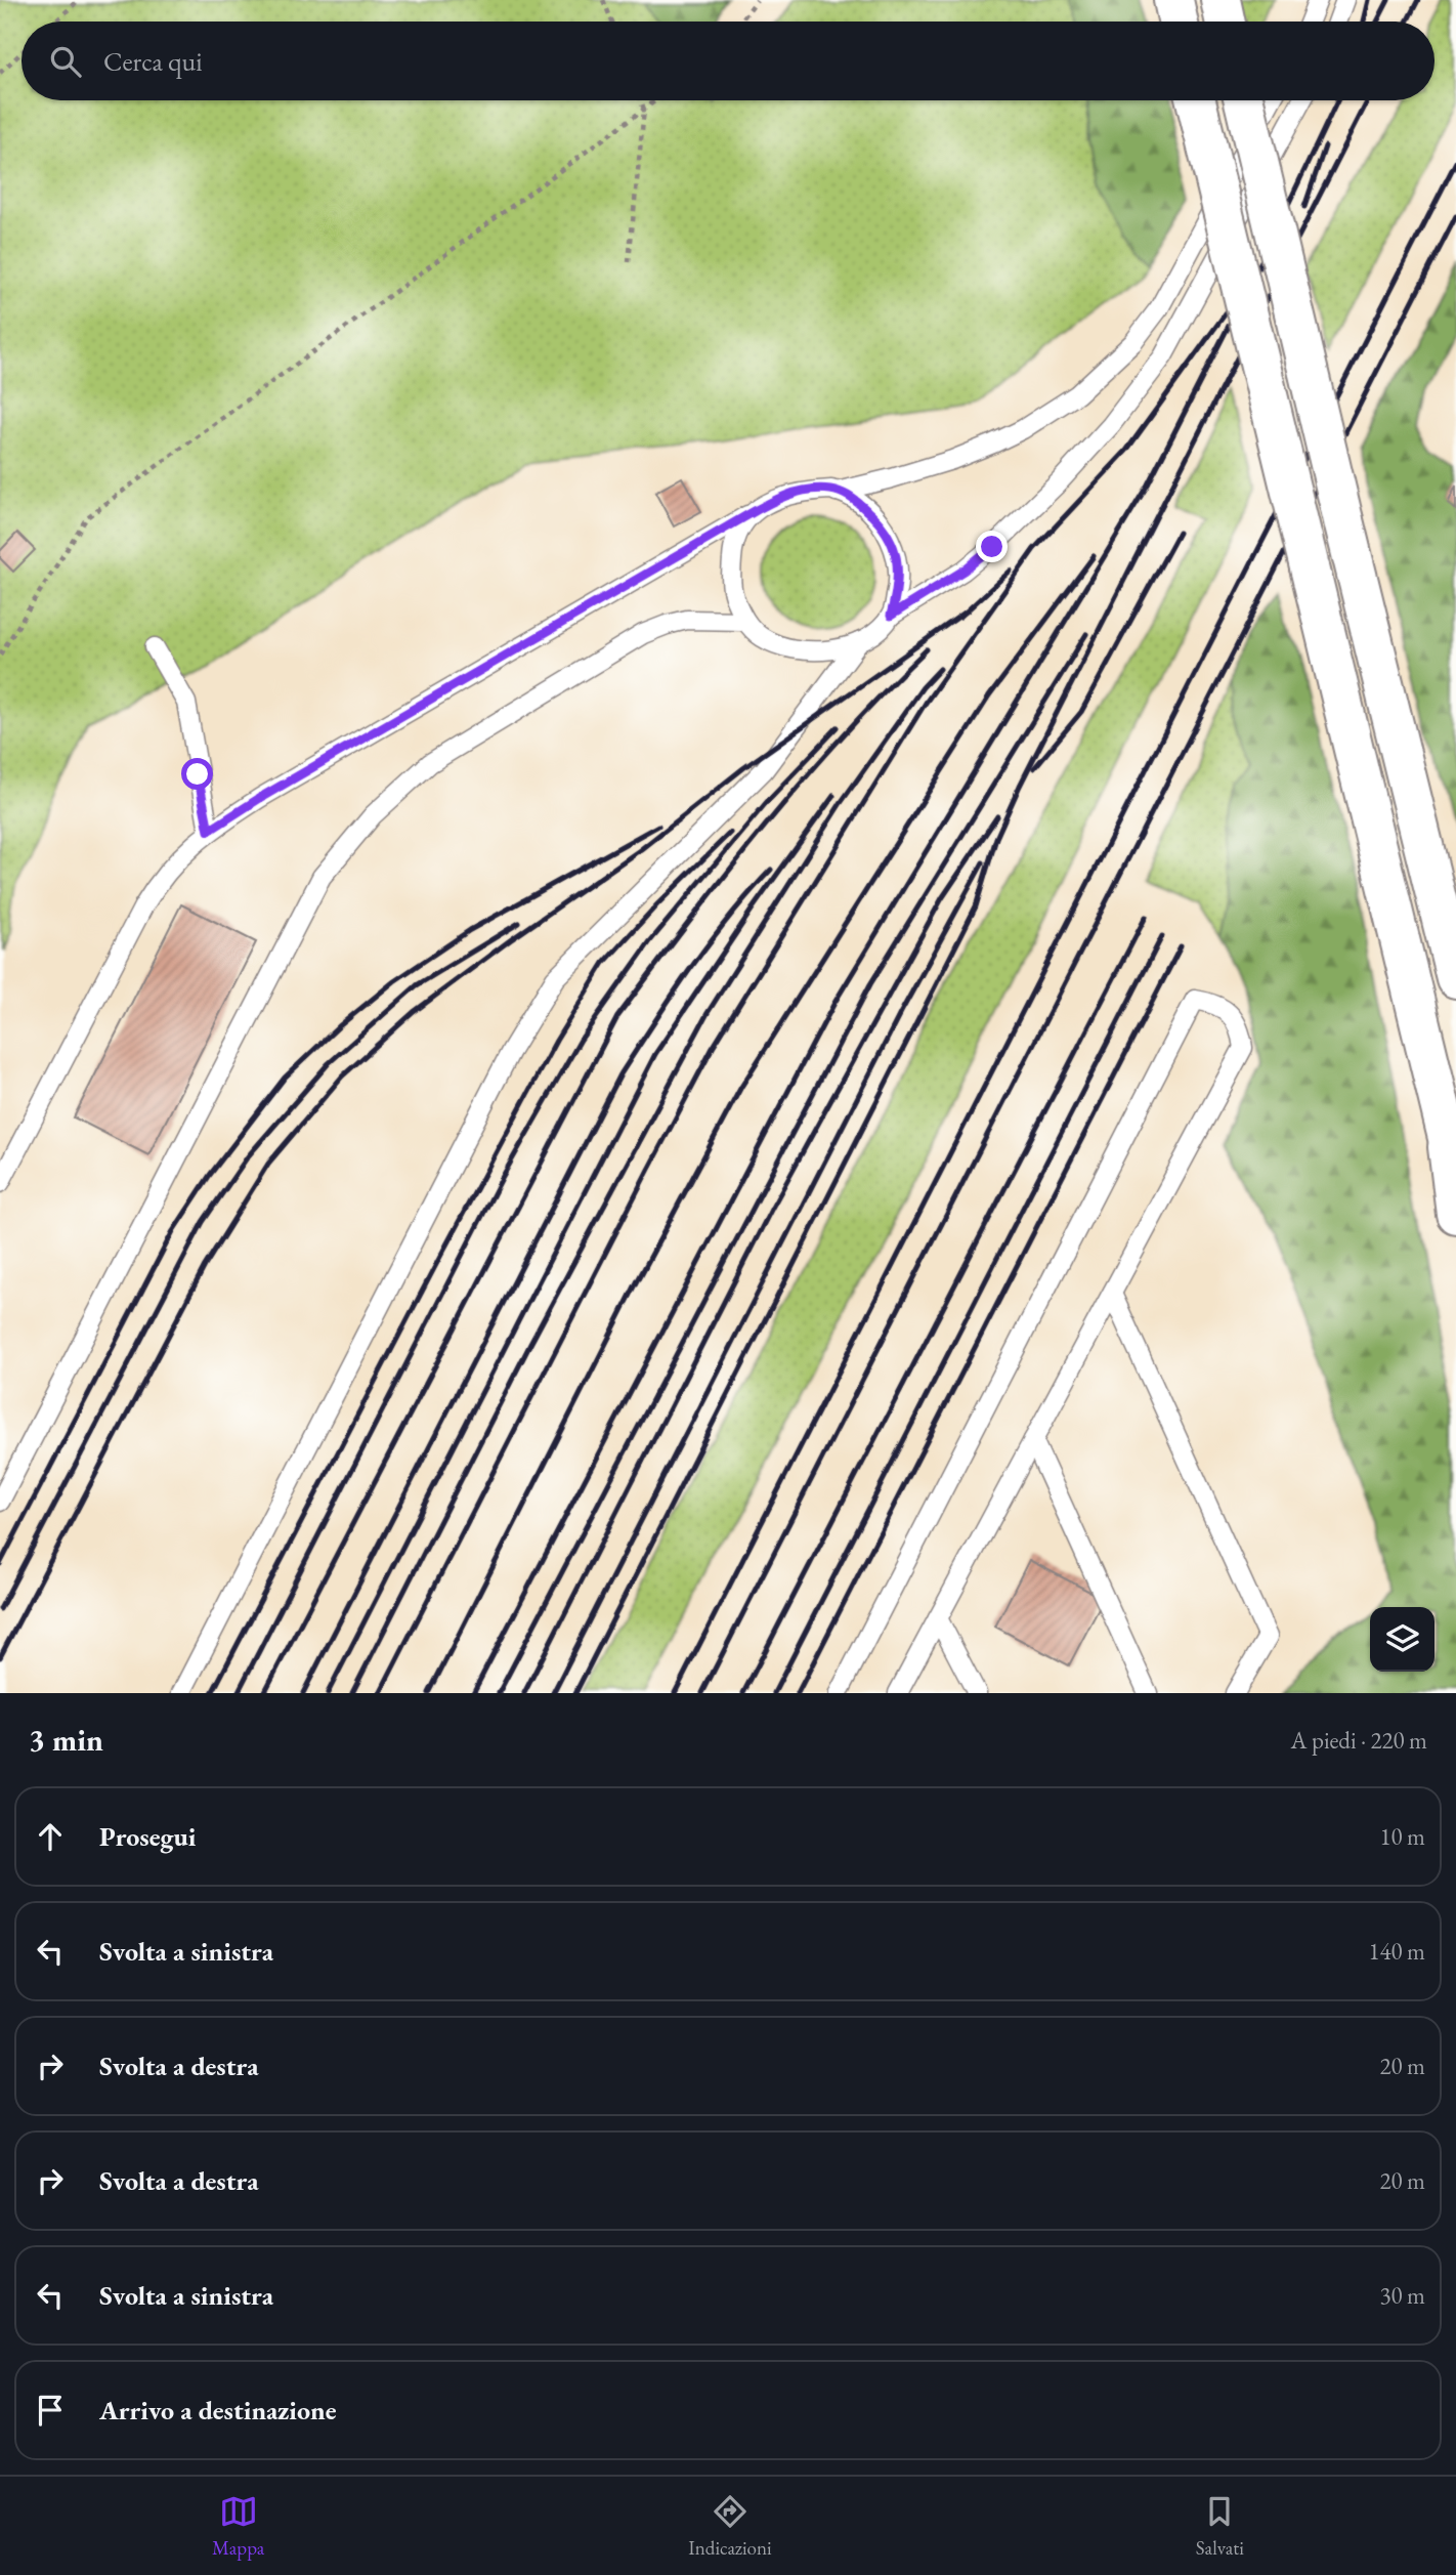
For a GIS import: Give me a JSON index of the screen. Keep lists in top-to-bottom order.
{
  "page": {
    "search": "Cerca qui",
    "heading": ["3 min", "A piedi · 220 m"],
    "list": [
      ["Prosegui", "10 m"],
      ["Svolta a sinistra", "140 m"],
      ["Svolta a destra", "20 m"],
      ["Svolta a destra", "20 m"],
      ["Svolta a sinistra", "30 m"],
      "Arrivo a destinazione"
    ],
    "nav": ["Mappa", "Indicazioni", "Salvati"]
  }
}
